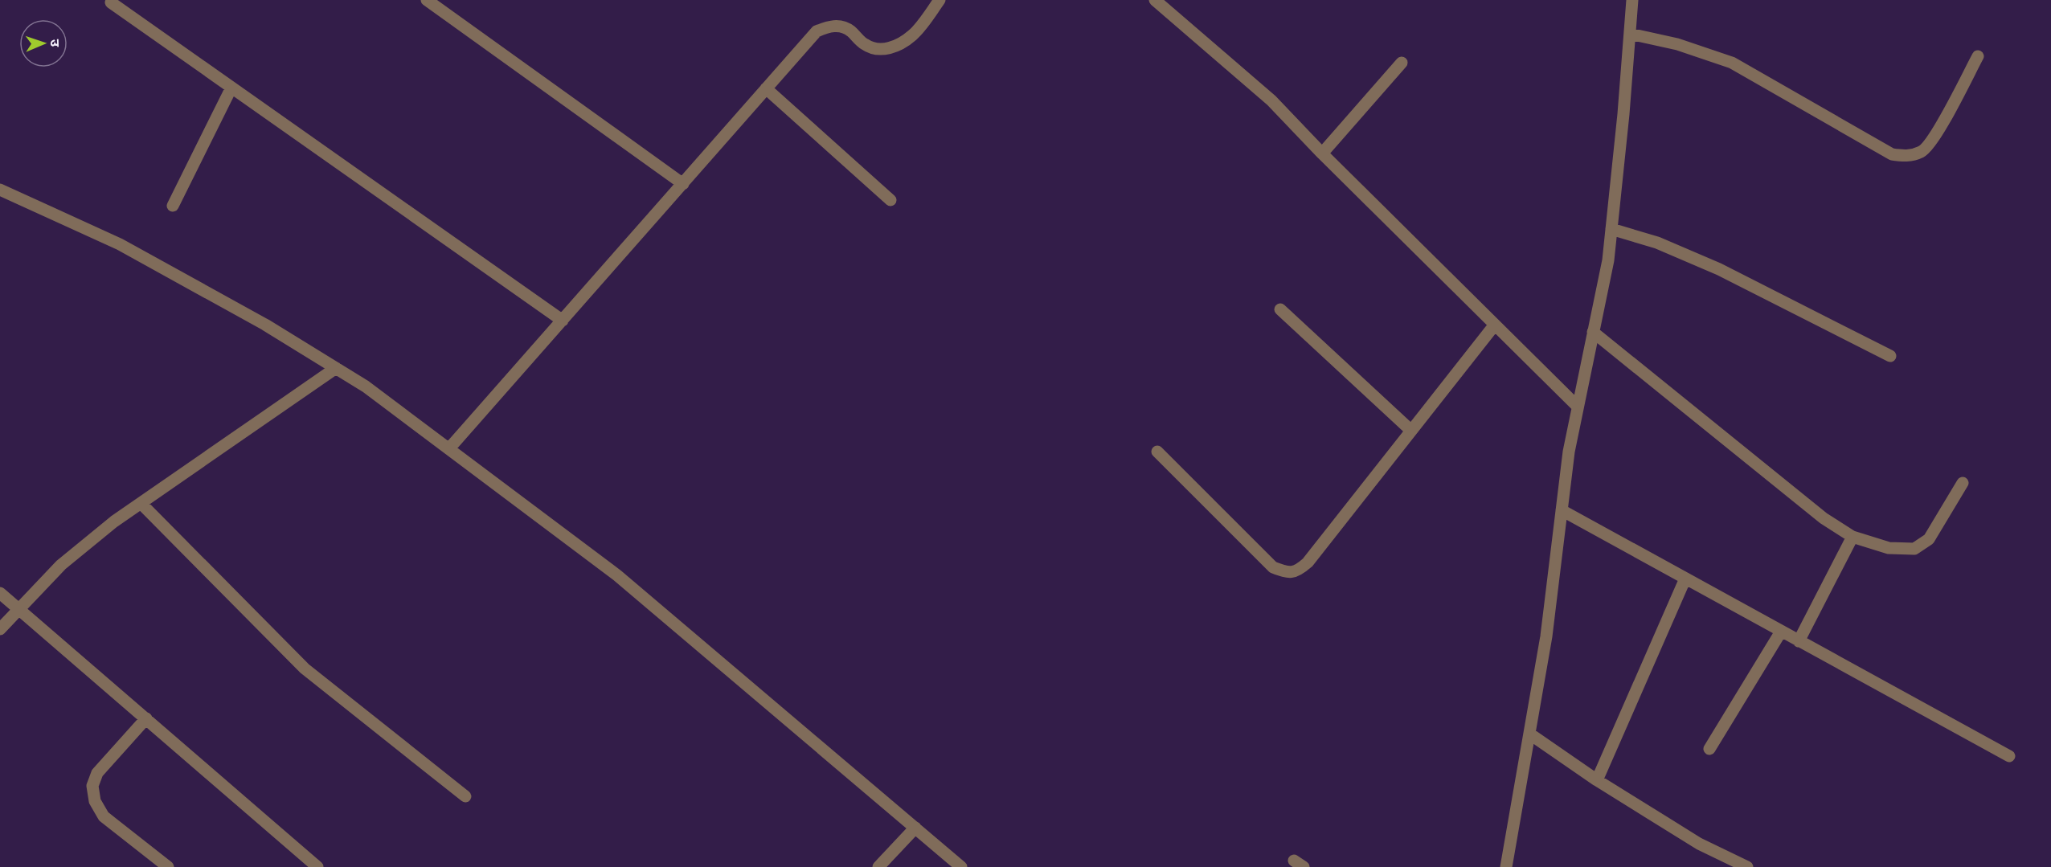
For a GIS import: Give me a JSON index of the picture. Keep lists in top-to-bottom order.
{
  "north": "right"
}
